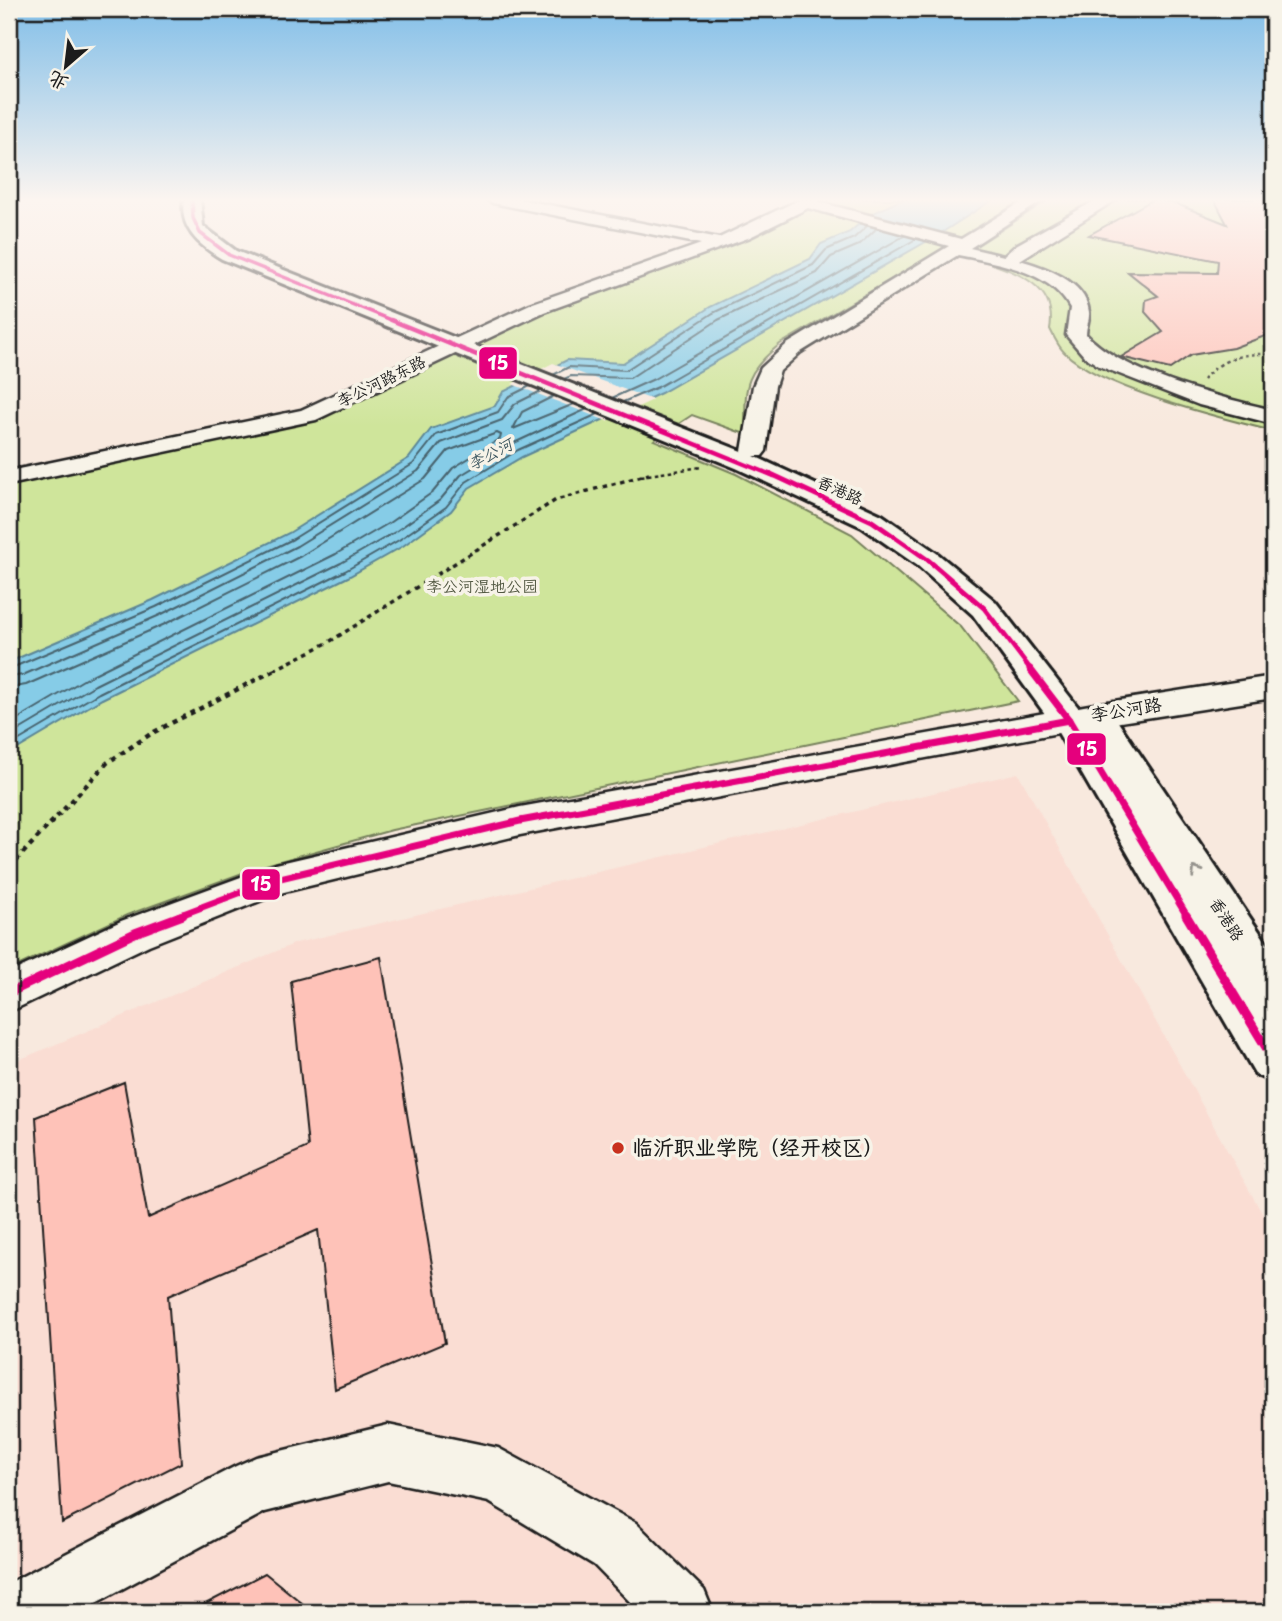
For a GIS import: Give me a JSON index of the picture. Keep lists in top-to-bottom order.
{
  "streets": {
    "main road": ["香港路"],
    "street": ["李公河路东路", "李公河路"]
  },
  "crossings": [
    ["李公河路东路", "香港路"],
    ["香港路", "李公河路"]
  ],
  "water": ["李公河"],
  "parks": ["李公河湿地公园"],
  "places": ["临沂职业学院（经开校区）"],
  "lines": ["transit line 15"],
  "north": "bottom left"
}
